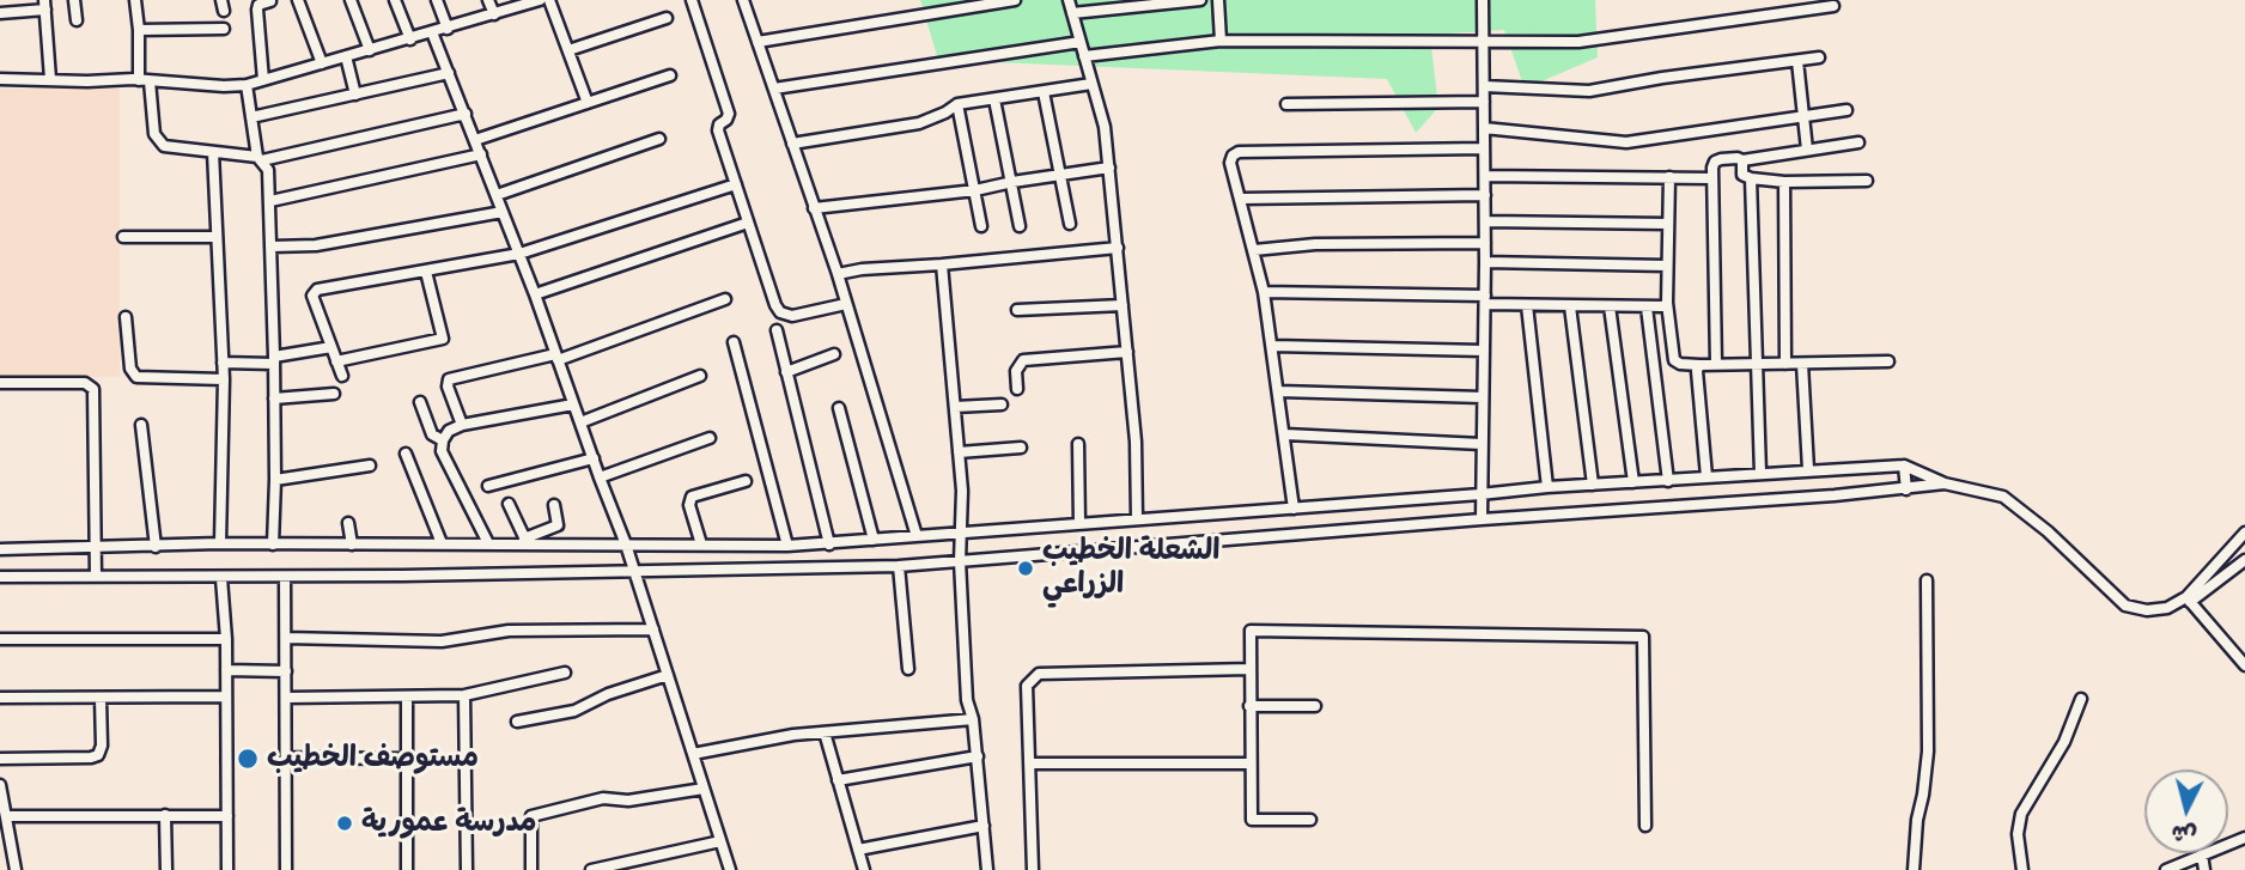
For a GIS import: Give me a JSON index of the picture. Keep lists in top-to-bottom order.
{
  "places": ["الشعلة الخطيب الزراعي", "مستوصف الخطيب", "مدرسة عمورية"],
  "north": "bottom"
}
